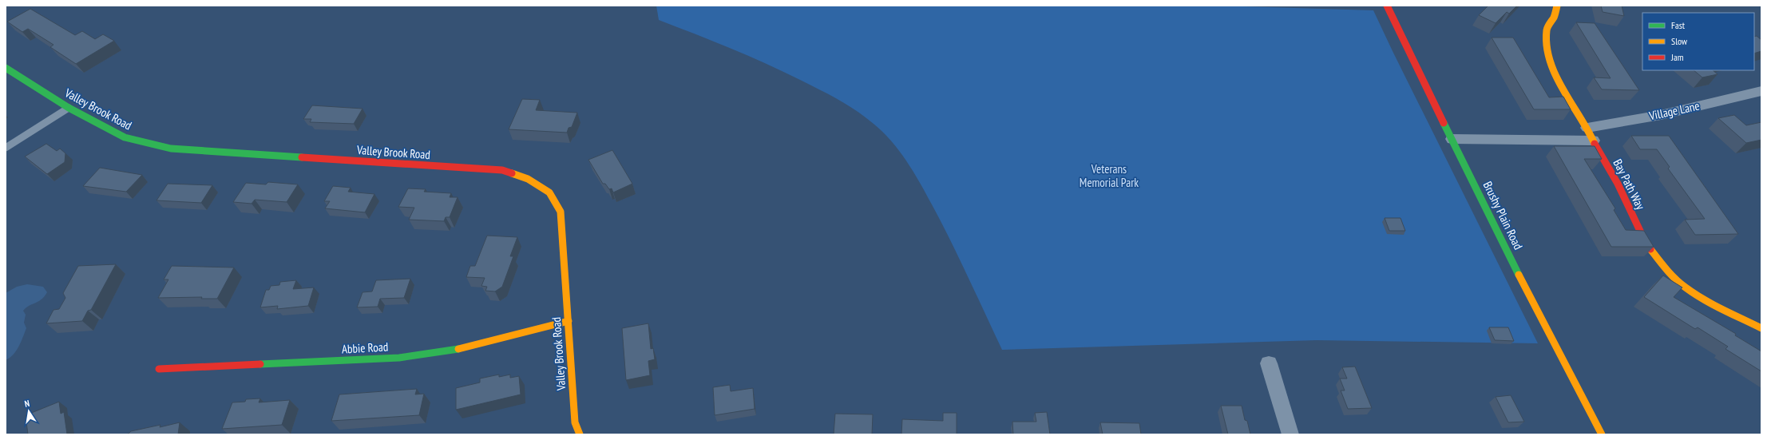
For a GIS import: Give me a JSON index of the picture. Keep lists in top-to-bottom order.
{
  "streets": {
    "street": [
      "Valley Brook Road",
      "Village Lane",
      "Bay Path Way",
      "Brushy Plain Road",
      "Abbie Road"
    ]
  },
  "crossings": [
    ["Valley Brook Road", "Abbie Road"],
    ["Village Lane", "Bay Path Way"],
    ["Village Lane", "Brushy Plain Road"]
  ],
  "parks": ["Veterans Memorial Park"],
  "legend": ["Fast", "Slow", "Jam"],
  "north": "top"
}
